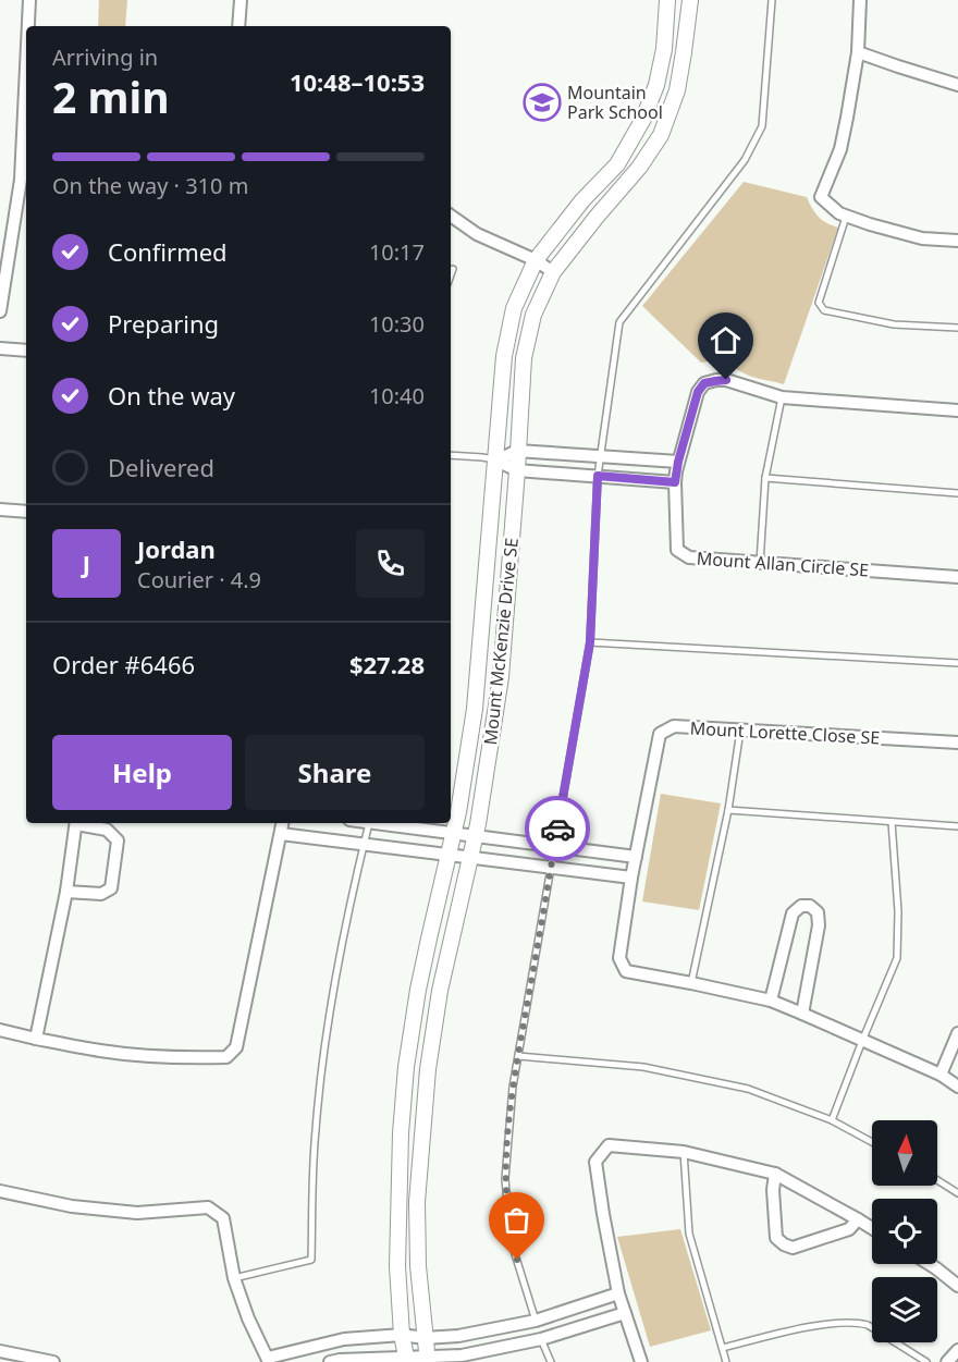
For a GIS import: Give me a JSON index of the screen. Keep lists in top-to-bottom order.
{
  "streets": {
    "street": ["Mount Allan Circle SE", "Mount McKenzie Drive SE", "Mount Lorette Close SE"]
  },
  "places": {
    "school or university": ["Mountain Park School"]
  },
  "north": "top",
  "page": {
    "heading": ["2 min", "Arriving in", "10:48–10:53"],
    "panel": [
      "Jordan",
      "Courier · 4.9",
      "Order #6466",
      "$27.28"
    ],
    "bar": "On the way · 310 m",
    "list": [
      ["Confirmed", "10:17"],
      ["Preparing", "10:30"],
      ["On the way", "10:40"],
      "Delivered"
    ],
    "round": "J",
    "buttons": ["Help", "Share"]
  }
}
